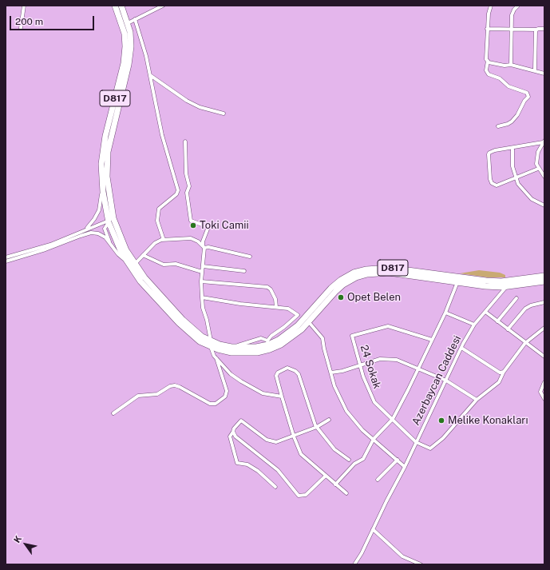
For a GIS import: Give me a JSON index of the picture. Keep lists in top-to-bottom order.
{
  "streets": {
    "highway": ["D817"],
    "street": ["24 Sokak", "Azerbaycan Caddesi"]
  },
  "crossings": [
    ["D817", "Azerbaycan Caddesi"],
    ["24 Sokak", "Azerbaycan Caddesi"]
  ],
  "places": ["Toki Camii", "Opet Belen", "Melike Konakları"],
  "scale_bar": "200 m",
  "north": "top left"
}
